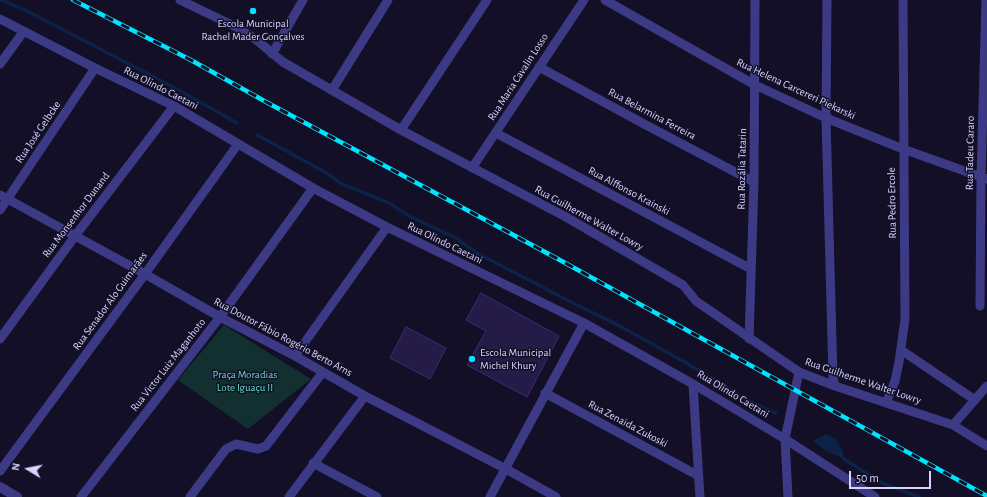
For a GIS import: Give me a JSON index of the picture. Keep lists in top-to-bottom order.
{
  "streets": {
    "street": [
      "Rua Maria Cavalin Losso",
      "Rua Olindo Caetani",
      "Rua Helena Carcereri Piekarski",
      "Rua Belarmina Ferreira",
      "Rua José Gelbcke",
      "Rua Tadeu Cararo",
      "Rua Rozália Tatarin",
      "Rua Alffonso Krainski",
      "Rua Pedro Ercole",
      "Rua Monsenhor Dunand",
      "Rua Guilherme Walter Lowry",
      "Rua Senador Alo Guimarães",
      "Rua Doutor Fábio Rogério Berto Arns",
      "Rua Victor Luiz Maganhoto",
      "Rua Zenaida Zukoski"
    ]
  },
  "crossings": [
    ["Rua Maria Cavalin Losso", "Rua Belarmina Ferreira"],
    ["Rua Maria Cavalin Losso", "Rua Alffonso Krainski"],
    ["Rua Maria Cavalin Losso", "Rua Guilherme Walter Lowry"],
    ["Rua Olindo Caetani", "Rua José Gelbcke"],
    ["Rua Olindo Caetani", "Rua Monsenhor Dunand"],
    ["Rua Olindo Caetani", "Rua Senador Alo Guimarães"],
    ["Rua Olindo Caetani", "Rua Victor Luiz Maganhoto"],
    ["Rua Helena Carcereri Piekarski", "Rua Tadeu Cararo"],
    ["Rua Helena Carcereri Piekarski", "Rua Rozália Tatarin"],
    ["Rua Helena Carcereri Piekarski", "Rua Pedro Ercole"],
    ["Rua Belarmina Ferreira", "Rua Rozália Tatarin"],
    ["Rua José Gelbcke", "Rua Doutor Fábio Rogério Berto Arns"],
    ["Rua Rozália Tatarin", "Rua Alffonso Krainski"],
    ["Rua Rozália Tatarin", "Rua Guilherme Walter Lowry"],
    ["Rua Pedro Ercole", "Rua Guilherme Walter Lowry"],
    ["Rua Monsenhor Dunand", "Rua Doutor Fábio Rogério Berto Arns"],
    ["Rua Senador Alo Guimarães", "Rua Doutor Fábio Rogério Berto Arns"],
    ["Rua Doutor Fábio Rogério Berto Arns", "Rua Victor Luiz Maganhoto"]
  ],
  "parks": ["Praça Moradias Lote Iguaçu II"],
  "places": ["Escola Municipal Rachel Mader Gonçalves", "Escola Municipal Michel Khury"],
  "scale_bar": "50 m",
  "north": "left"
}
